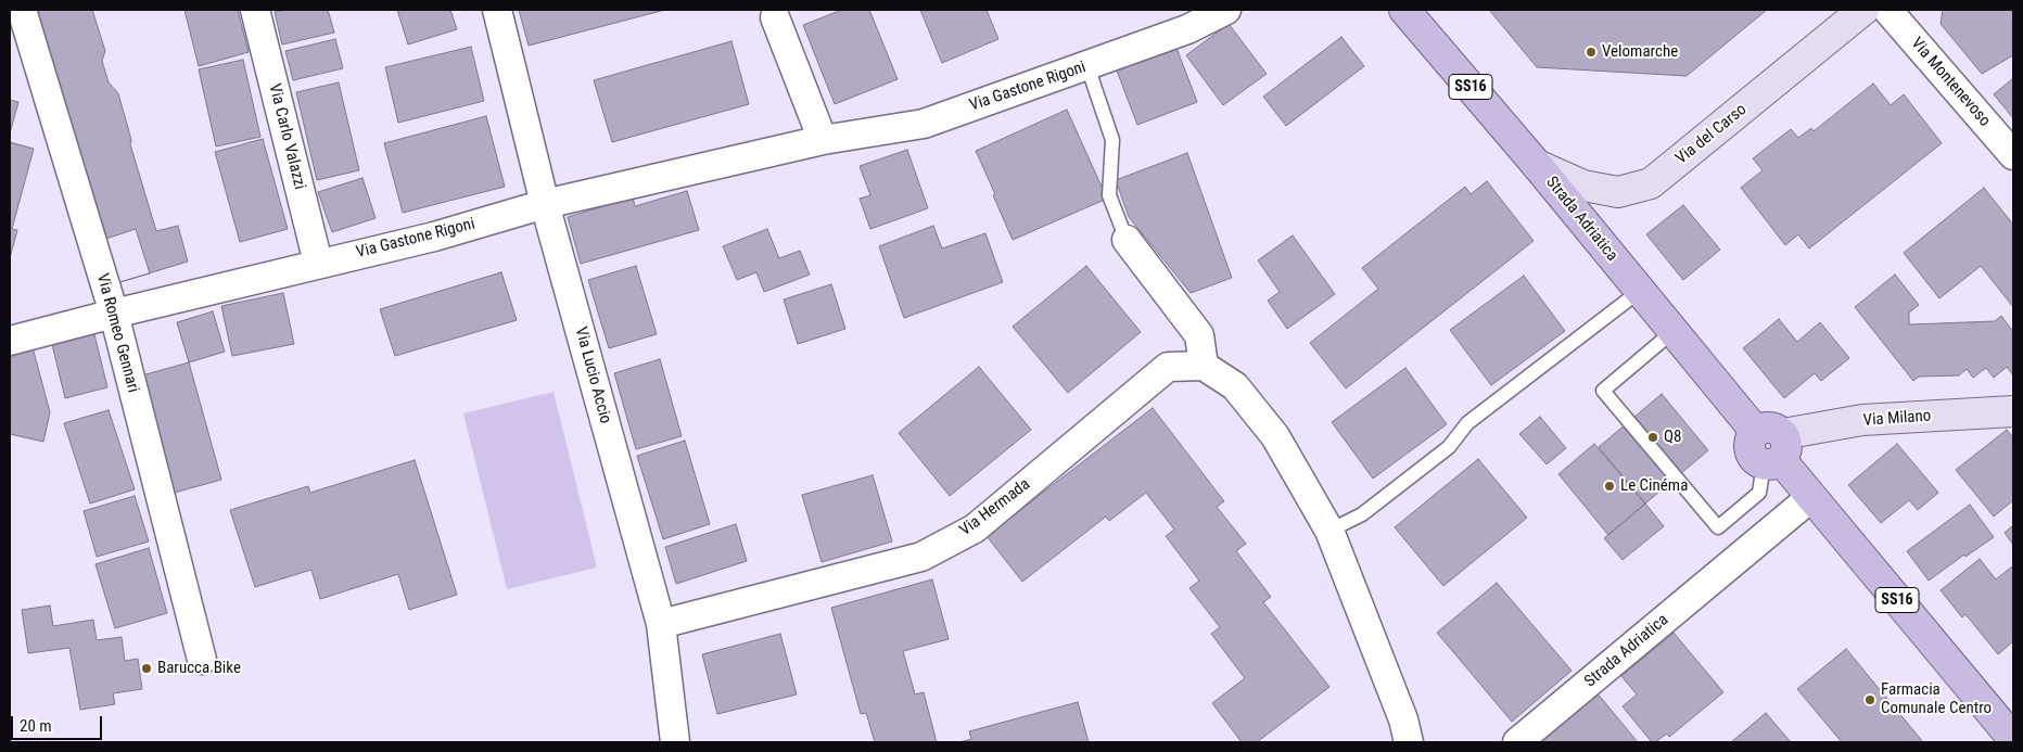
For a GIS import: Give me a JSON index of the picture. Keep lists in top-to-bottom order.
{
  "streets": {
    "main road": ["SS16", "Strada Adriatica"],
    "street": [
      "Via Montenevoso",
      "Via Gastone Rigoni",
      "Via del Carso",
      "Via Carlo Valazzi",
      "Via Romeo Gennari",
      "Via Lucio Accio",
      "Via Milano",
      "Via Hermada"
    ]
  },
  "crossings": [
    ["Via Gastone Rigoni", "Via Carlo Valazzi"],
    ["Via Gastone Rigoni", "Via Romeo Gennari"],
    ["Via Gastone Rigoni", "Via Lucio Accio"],
    ["Via del Carso", "Strada Adriatica"],
    ["Strada Adriatica", "Via Milano"],
    ["Via Lucio Accio", "Via Hermada"]
  ],
  "places": [
    "Velomarche",
    "Q8",
    "Le Cinéma",
    "Barucca Bike",
    "Farmacia Comunale Centro"
  ],
  "scale_bar": "20 m"
}
